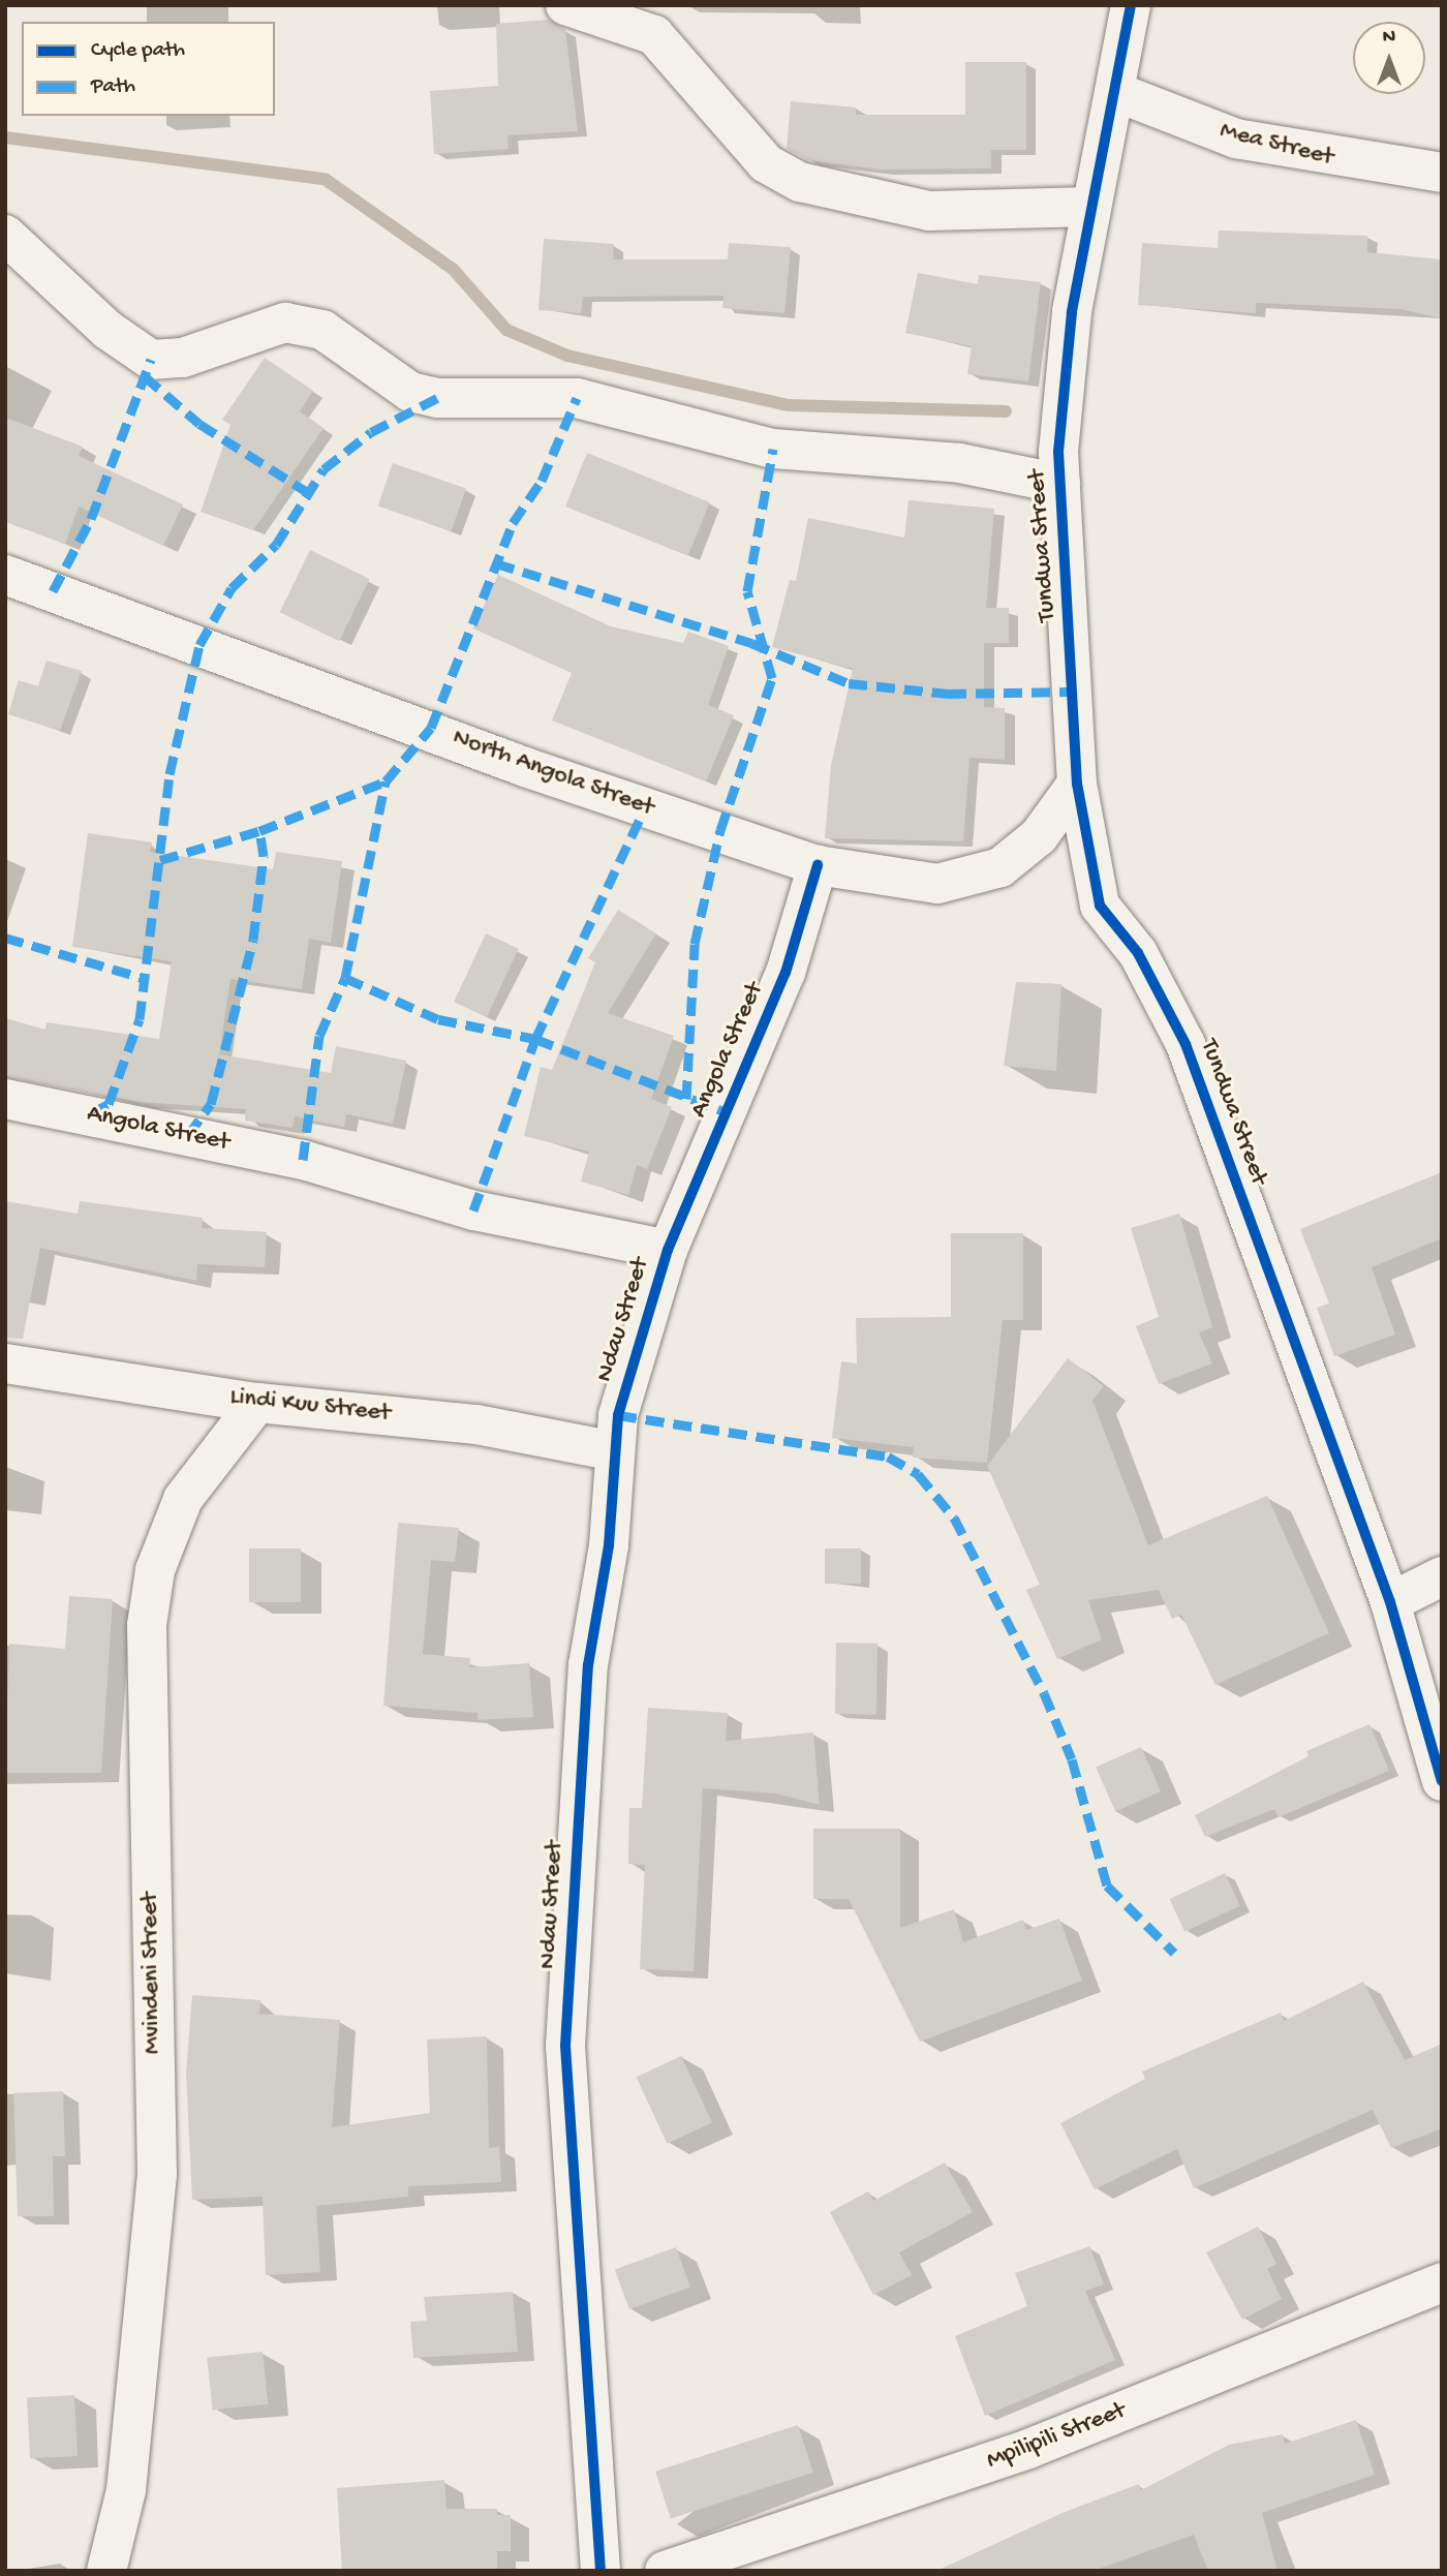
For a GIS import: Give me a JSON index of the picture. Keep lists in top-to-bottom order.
{
  "streets": {
    "street": [
      "Mea Street",
      "Tundwa Street",
      "North Angola Street",
      "Angola Street",
      "Ndau Street",
      "Lindi Kuu Street",
      "Mvindeni Street",
      "Mpilipili Street"
    ]
  },
  "crossings": [
    ["Mea Street", "Tundwa Street"],
    ["Tundwa Street", "North Angola Street"],
    ["North Angola Street", "Angola Street"],
    ["Angola Street", "Ndau Street"],
    ["Ndau Street", "Lindi Kuu Street"],
    ["Lindi Kuu Street", "Mvindeni Street"]
  ],
  "legend": ["Cycle path", "Path"],
  "north": "top"
}
